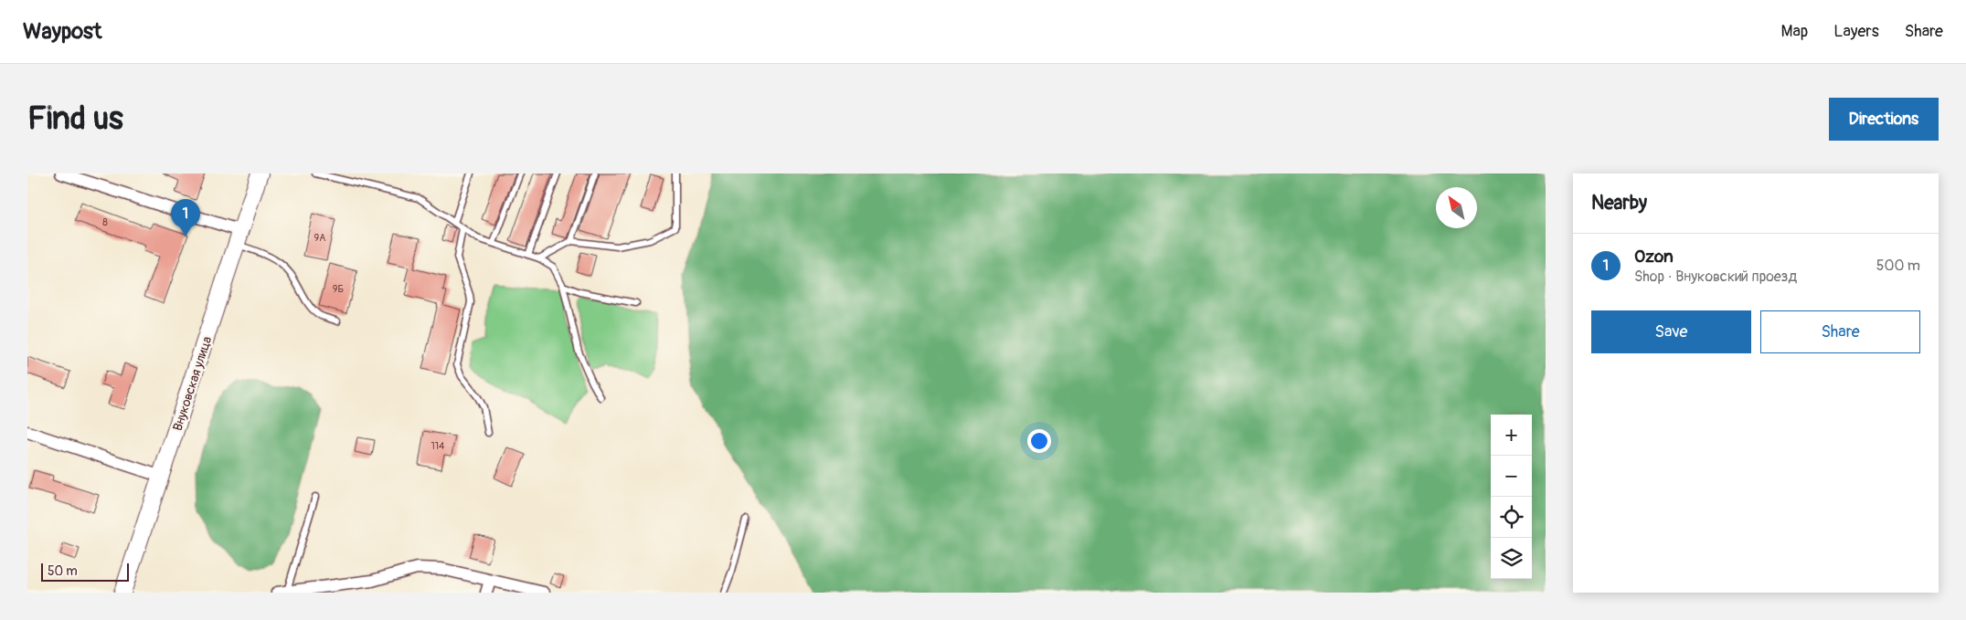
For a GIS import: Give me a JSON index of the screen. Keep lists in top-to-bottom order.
{
  "streets": {
    "main road": ["Внуковская улица"]
  },
  "house_numbers": [
    "8",
    "9А",
    "9Б",
    "114"
  ],
  "scale_bar": "50 m",
  "north": "top left",
  "page": {
    "header": "Waypost",
    "nav": ["Map", "Layers", "Share"],
    "buttons": [
      "Directions",
      ["Save", "Share"]
    ],
    "title": "Find us",
    "heading": "Nearby",
    "pins": "1",
    "list": [
      {
        "mark": "1",
        "name": "Ozon",
        "note": "Shop · Внуковский проезд",
        "value": "500 m"
      }
    ],
    "map_buttons": ["+", "−"],
    "scale": "50 m"
  }
}
